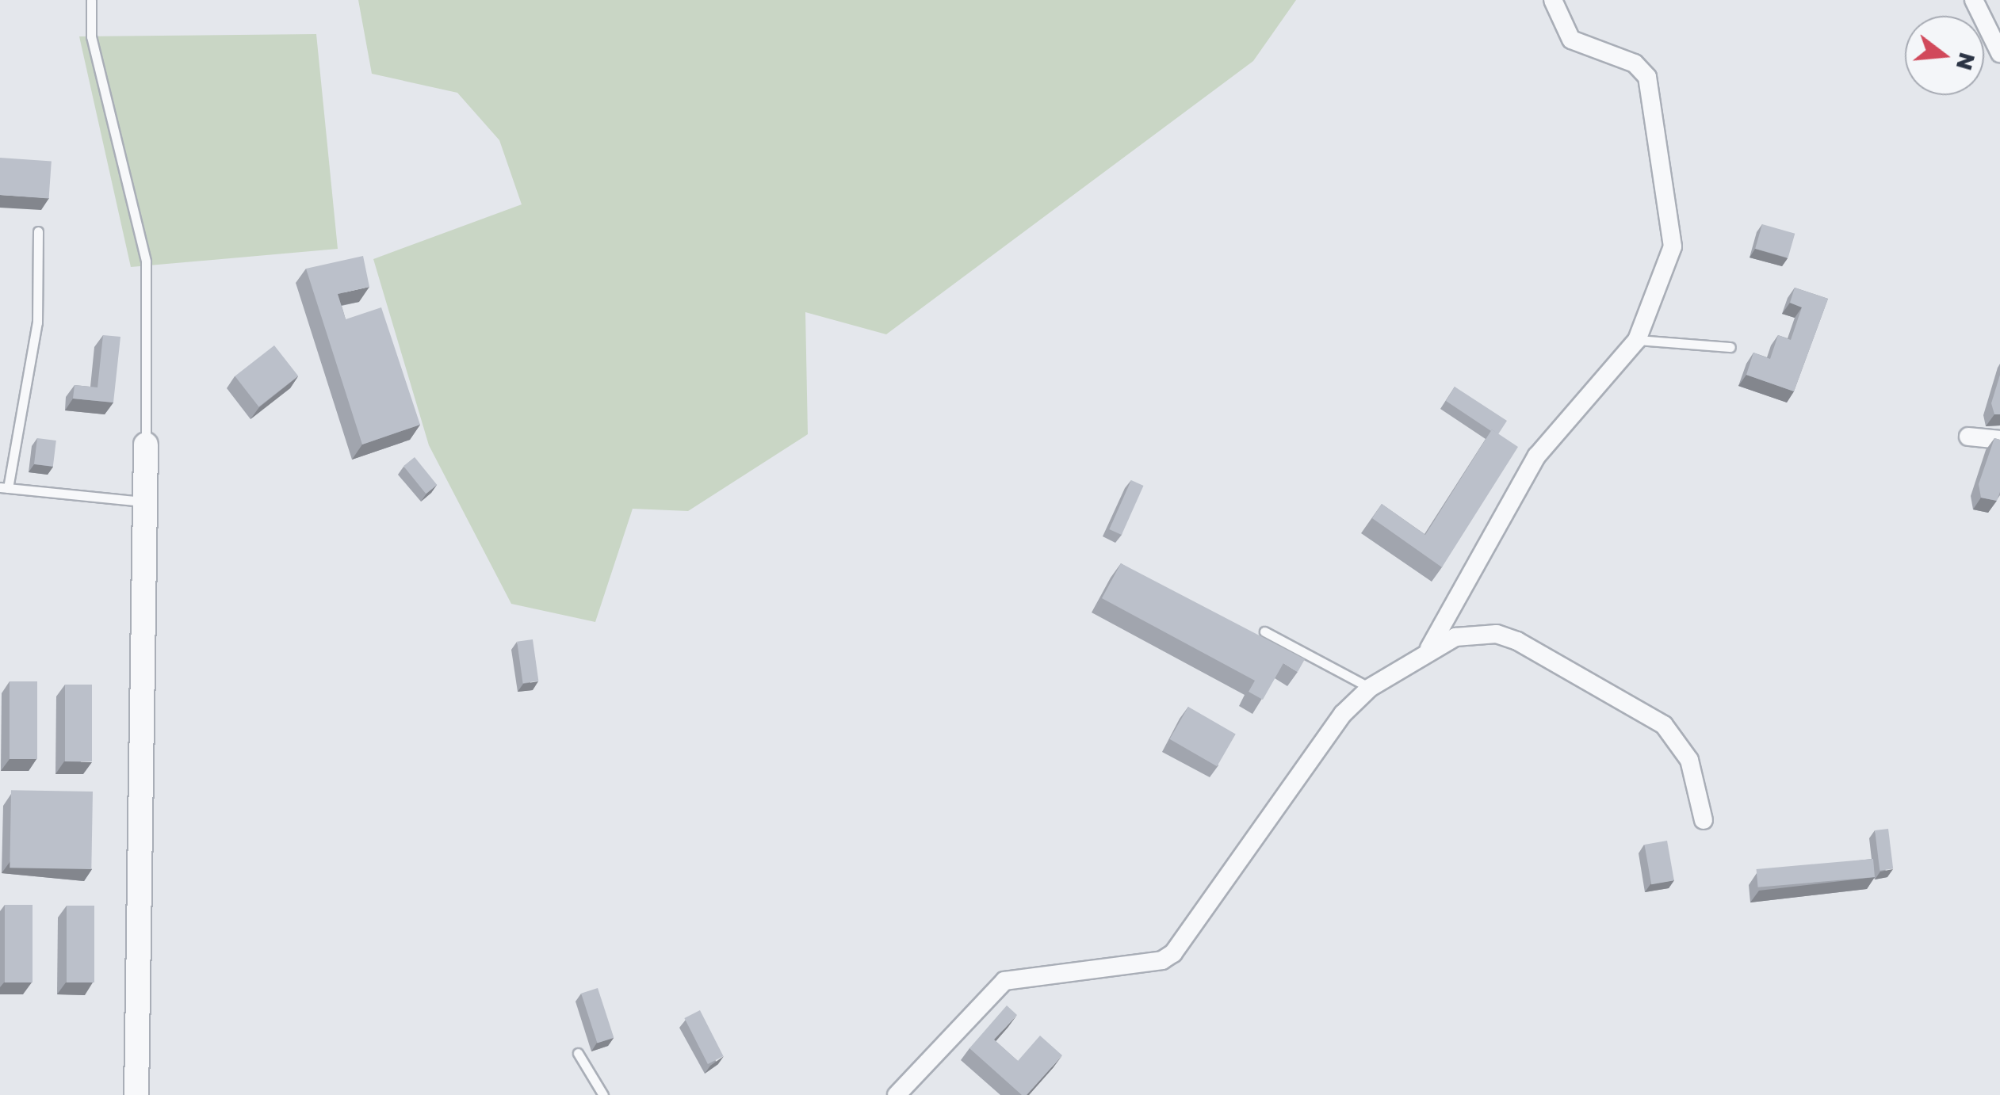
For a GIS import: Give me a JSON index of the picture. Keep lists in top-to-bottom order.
{
  "north": "right"
}
